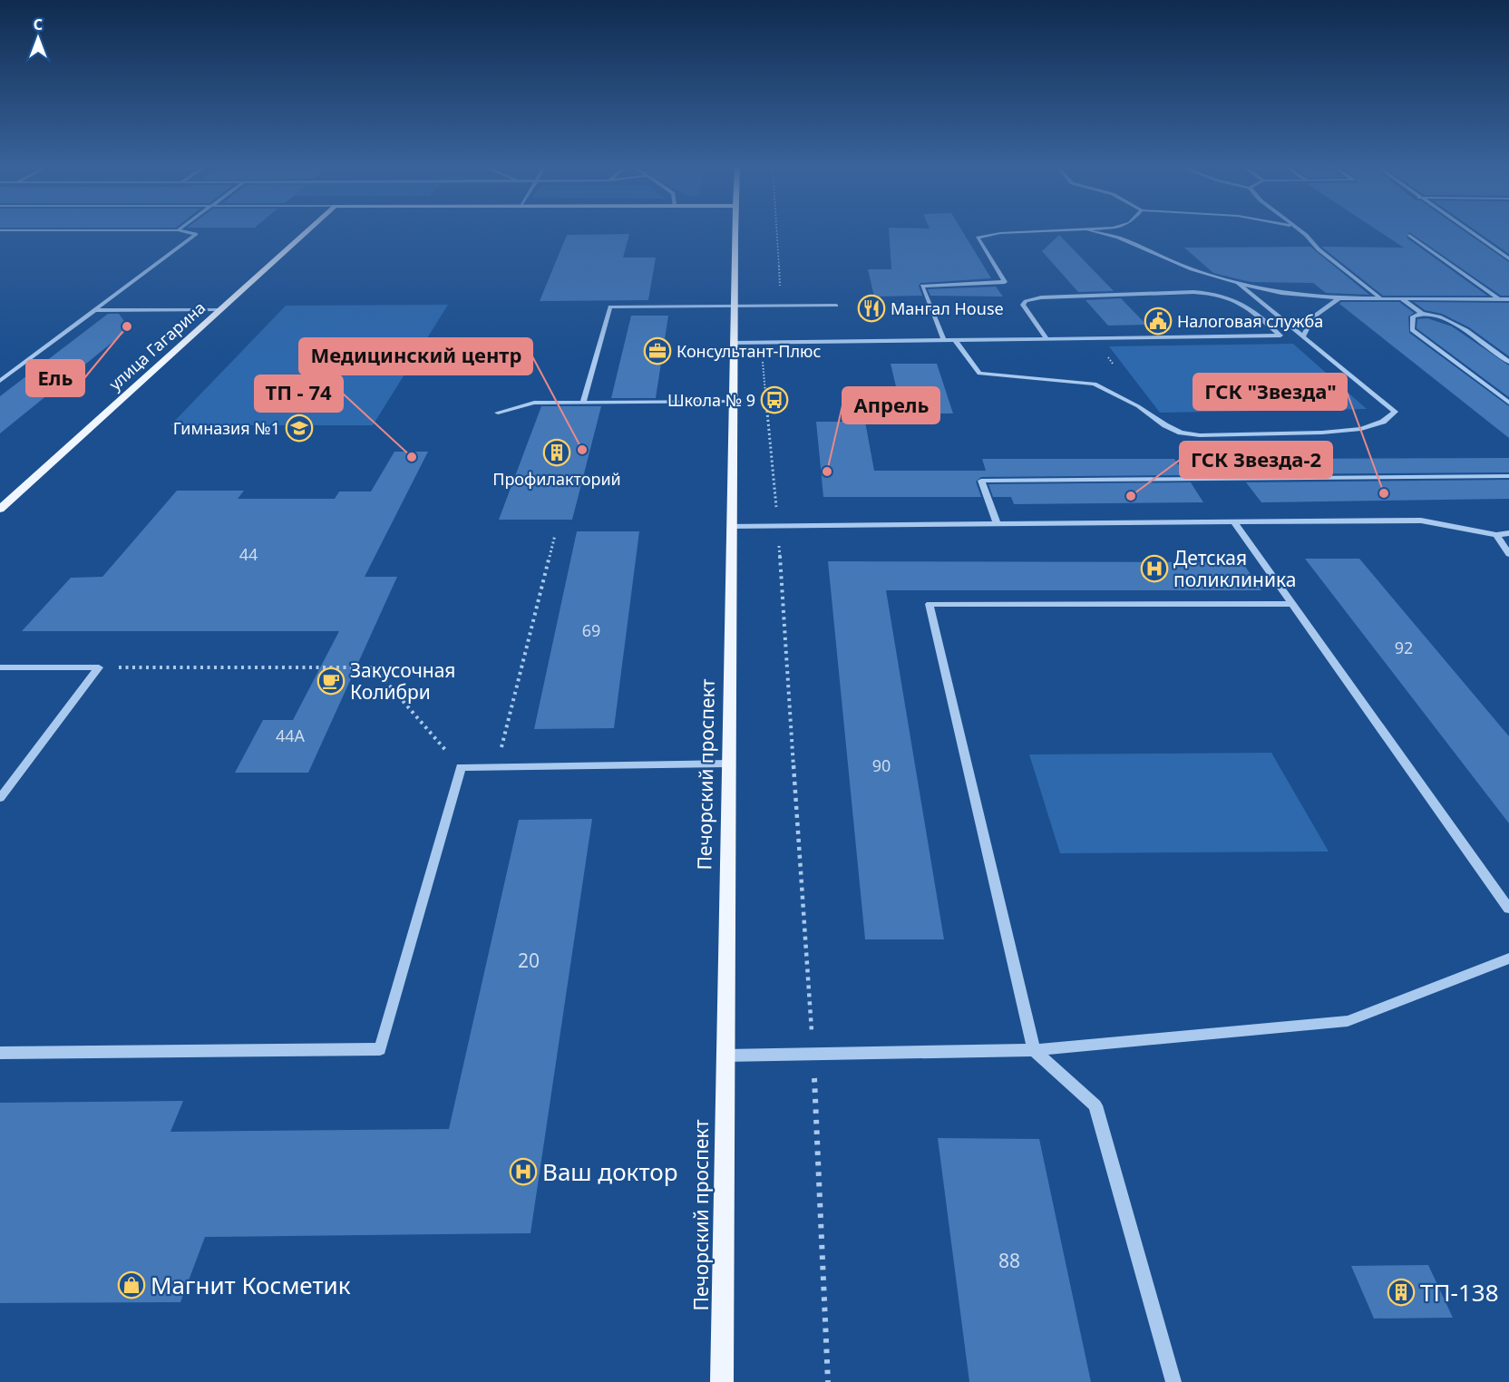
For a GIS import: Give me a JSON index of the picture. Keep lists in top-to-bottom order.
{
  "streets": {
    "main road": ["улица Гагарина", "Печорский проспект"]
  },
  "places": {
    "restaurant": ["Мангал House"],
    "public building": ["Налоговая служба"],
    "other": [
      "Ель",
      "Медицинский центр",
      "ТП - 74",
      "Апрель",
      "ГСК \"Звезда\"",
      "ГСК Звезда-2"
    ],
    "office": ["Консультант-Плюс"],
    "bus stop": ["Школа № 9"],
    "school or university": ["Гимназия №1"],
    "building": ["Профилакторий", "ТП-138"],
    "hospital": ["Детская поликлиника", "Ваш доктор"],
    "cafe": ["Закусочная Колибри"],
    "shop": ["Магнит Косметик"]
  },
  "house_numbers": [
    "44",
    "69",
    "92",
    "44А",
    "90",
    "20",
    "88"
  ],
  "north": "top"
}
